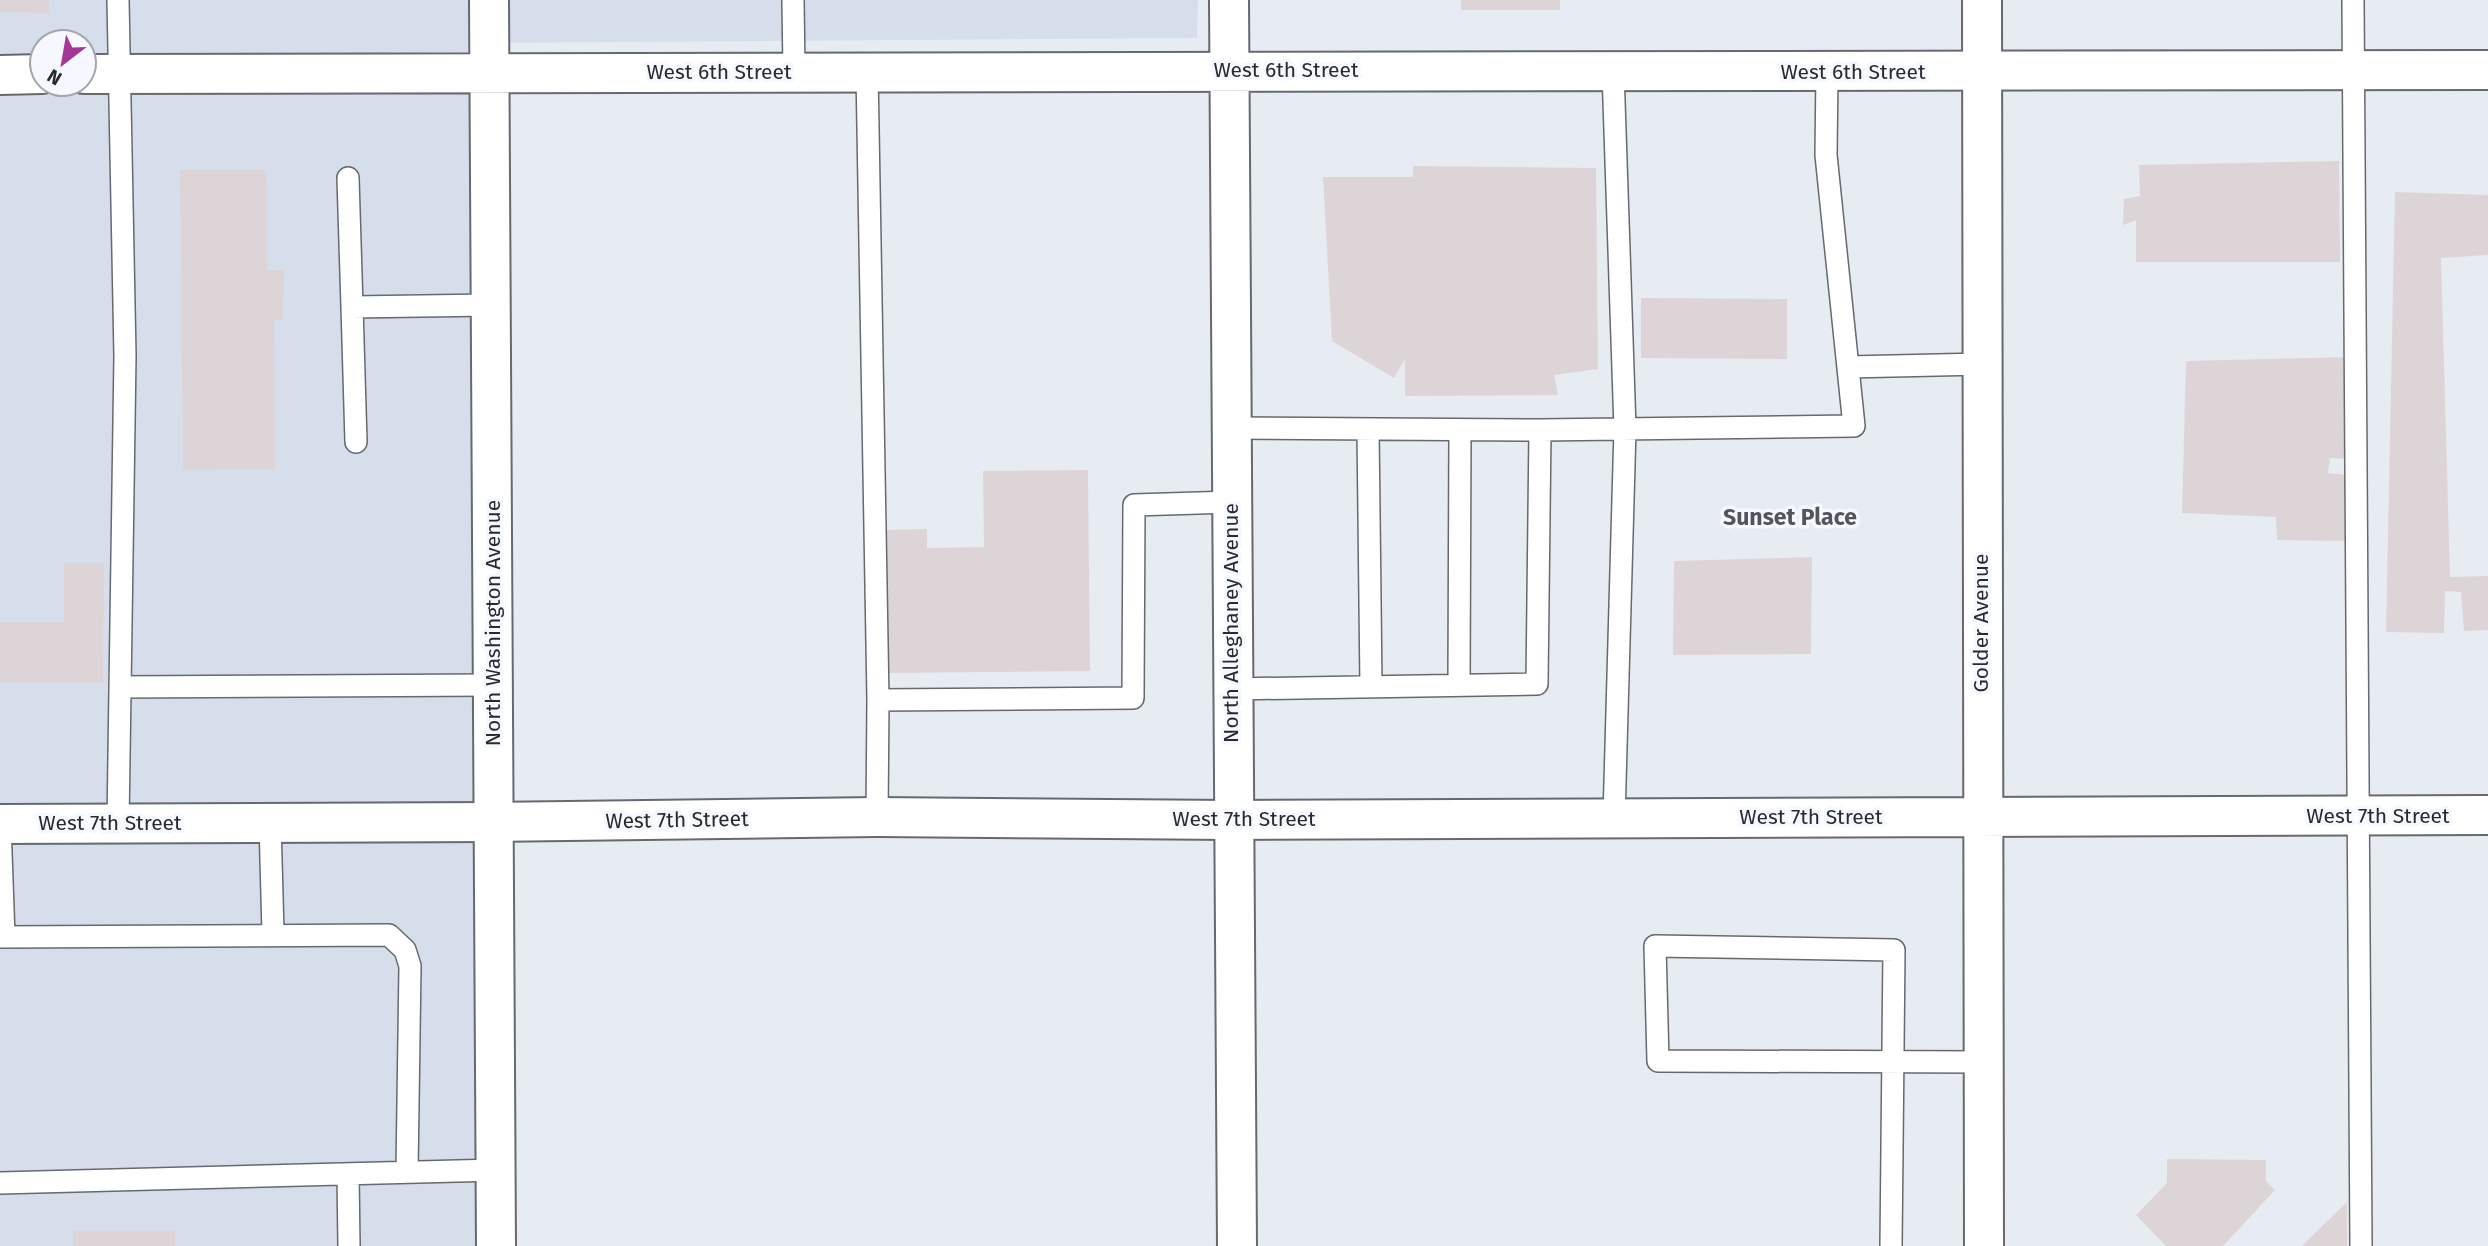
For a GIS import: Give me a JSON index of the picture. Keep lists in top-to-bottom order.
{
  "streets": {
    "street": [
      "West 6th Street",
      "North Washington Avenue",
      "North Alleghaney Avenue",
      "Golder Avenue",
      "West 7th Street"
    ]
  },
  "crossings": [
    ["West 6th Street", "North Washington Avenue"],
    ["West 6th Street", "North Alleghaney Avenue"],
    ["West 6th Street", "Golder Avenue"],
    ["North Washington Avenue", "West 7th Street"],
    ["North Alleghaney Avenue", "West 7th Street"],
    ["Golder Avenue", "West 7th Street"]
  ],
  "districts": ["Sunset Place"],
  "north": "bottom left"
}
